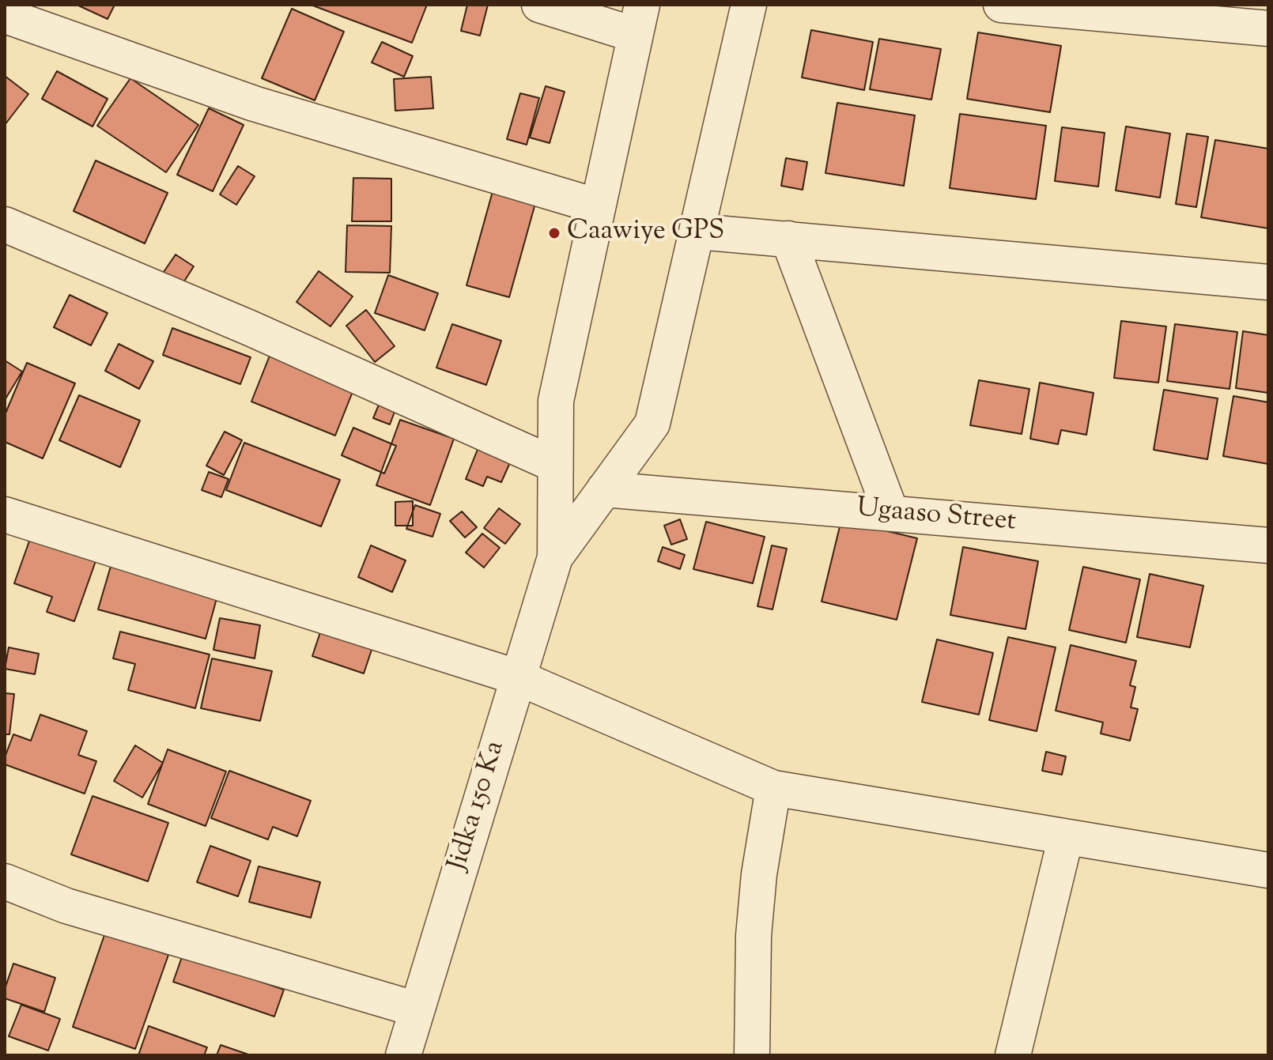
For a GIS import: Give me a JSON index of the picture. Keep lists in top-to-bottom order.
{
  "streets": {
    "street": ["Ugaaso Street", "Jidka 150 Ka"]
  },
  "places": ["Caawiye GPS"]
}
